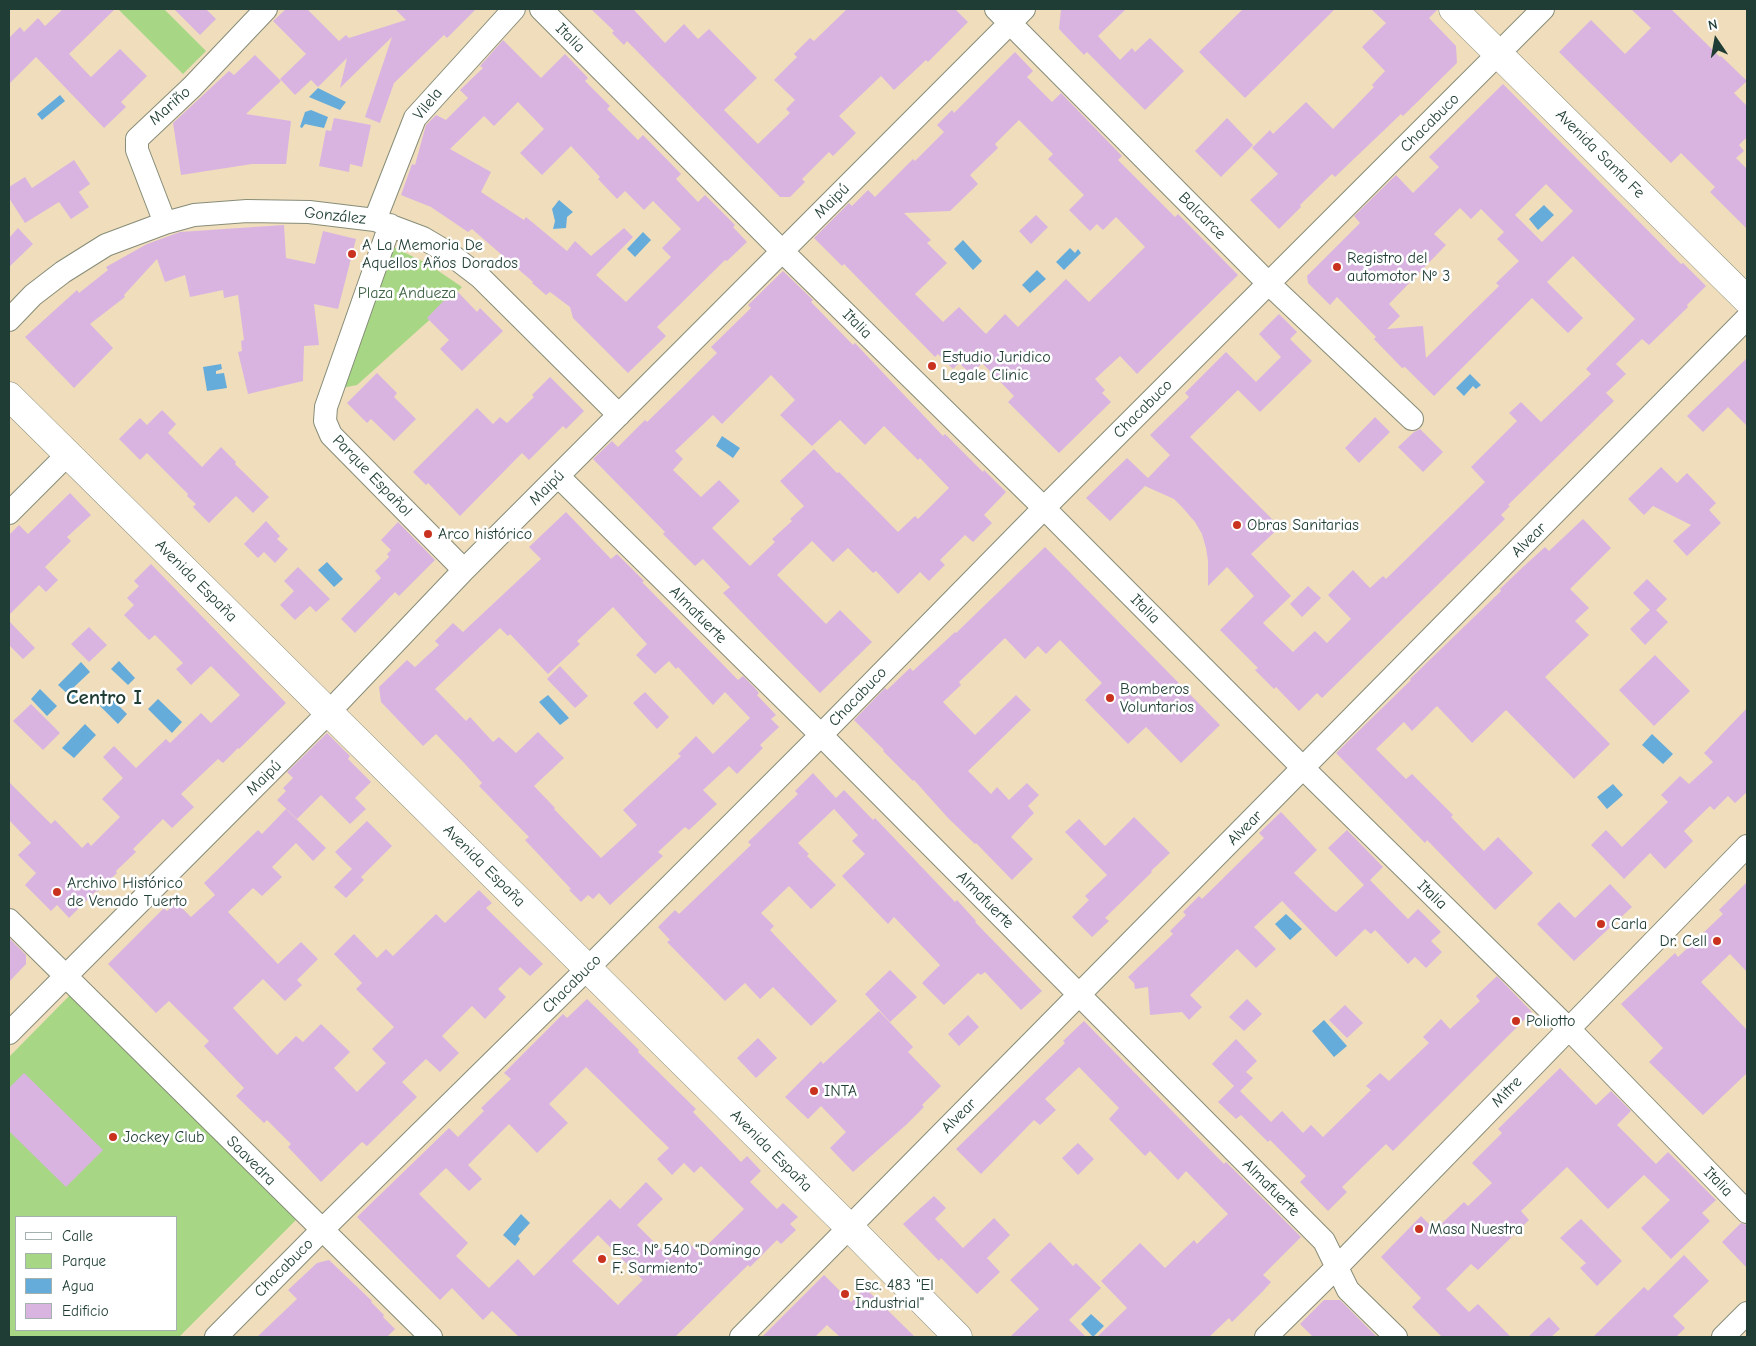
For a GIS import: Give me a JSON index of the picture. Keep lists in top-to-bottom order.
{
  "streets": {
    "main road": ["Avenida Santa Fe", "Avenida España"],
    "street": [
      "Italia",
      "Vilela",
      "Mariño",
      "Chacabuco",
      "Maipú",
      "González",
      "Balcarce",
      "Parque Español",
      "Alvear",
      "Almafuerte",
      "Mitre",
      "Saavedra"
    ]
  },
  "crossings": [
    ["Italia", "Chacabuco"],
    ["Italia", "Maipú"],
    ["Italia", "Alvear"],
    ["Italia", "Mitre"],
    ["Vilela", "González"],
    ["Vilela", "Parque Español"],
    ["Mariño", "González"],
    ["Chacabuco", "Avenida Santa Fe"],
    ["Chacabuco", "Balcarce"],
    ["Chacabuco", "Avenida España"],
    ["Chacabuco", "Almafuerte"],
    ["Chacabuco", "Saavedra"],
    ["Maipú", "González"],
    ["Maipú", "Balcarce"],
    ["Maipú", "Parque Español"],
    ["Maipú", "Avenida España"],
    ["Maipú", "Almafuerte"],
    ["Maipú", "Saavedra"],
    ["González", "Parque Español"],
    ["Alvear", "Avenida España"],
    ["Alvear", "Almafuerte"],
    ["Almafuerte", "Mitre"]
  ],
  "districts": ["Centro I"],
  "parks": ["Plaza Andueza"],
  "places": [
    "A La Memoria De Aquellos Años Dorados",
    "Registro del automotor Nº 3",
    "Estudio Juridico Legale Clinic",
    "Obras Sanitarias",
    "Arco histórico",
    "Bomberos Voluntarios",
    "Archivo Histórico de Venado Tuerto",
    "Carla",
    "Dr. Cell",
    "Poliotto",
    "INTA",
    "Jockey Club",
    "Masa Nuestra",
    "Esc. N° 540 \"Domingo F. Sarmiento\"",
    "Esc. 483 \"El Industrial\""
  ],
  "legend": [
    "Calle",
    "Parque",
    "Agua",
    "Edificio"
  ],
  "north": "top"
}
